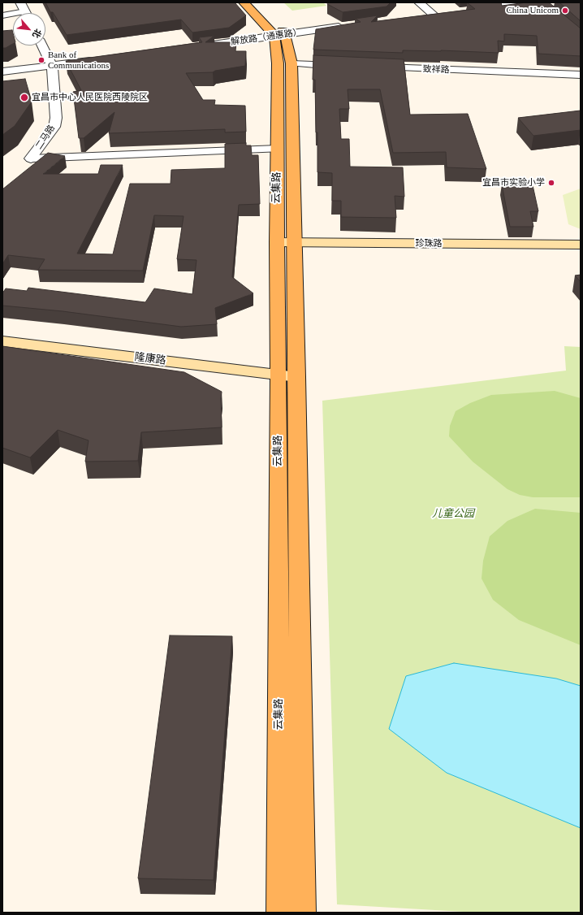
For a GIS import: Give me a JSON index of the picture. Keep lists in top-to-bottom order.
{
  "streets": {
    "main road": ["云集路", "珍珠路", "隆康路"],
    "street": ["解放路（通惠路）", "致祥路", "二马路"]
  },
  "crossings": [
    ["解放路（通惠路）", "云集路"],
    ["云集路", "珍珠路"],
    ["云集路", "隆康路"]
  ],
  "parks": ["儿童公园"],
  "places": [
    "China Unicom",
    "Bank of Communications",
    "宜昌市中心人民医院西陵院区",
    "宜昌市实验小学"
  ],
  "north": "bottom right"
}
